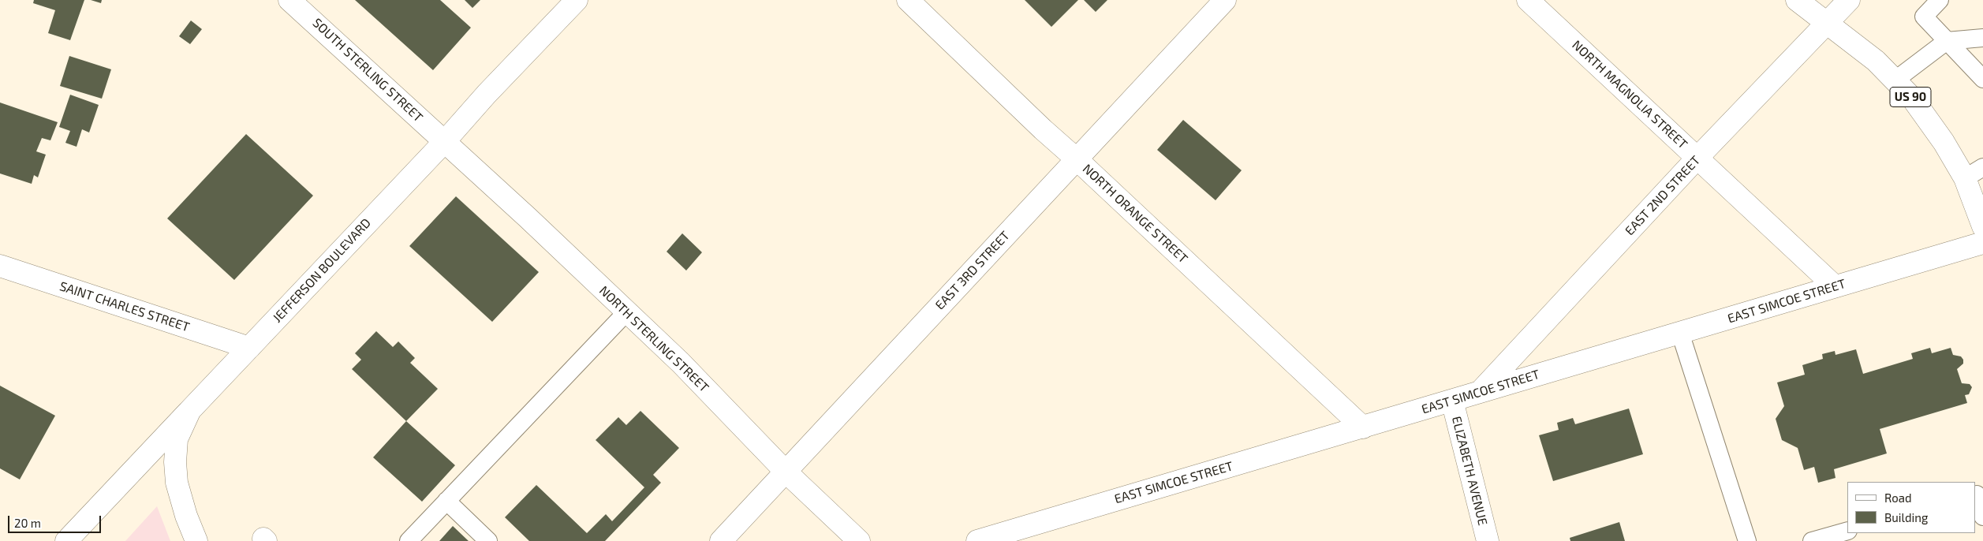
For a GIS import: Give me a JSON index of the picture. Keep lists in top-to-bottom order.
{
  "streets": {
    "main road": [
      "SOUTH STERLING STREET",
      "NORTH MAGNOLIA STREET",
      "US 90",
      "EAST 2ND STREET",
      "NORTH ORANGE STREET",
      "JEFFERSON BOULEVARD",
      "EAST 3RD STREET",
      "EAST SIMCOE STREET",
      "SAINT CHARLES STREET",
      "NORTH STERLING STREET",
      "ELIZABETH AVENUE"
    ]
  },
  "crossings": [
    ["SOUTH STERLING STREET", "JEFFERSON BOULEVARD"],
    ["SOUTH STERLING STREET", "NORTH STERLING STREET"],
    ["NORTH MAGNOLIA STREET", "EAST 2ND STREET"],
    ["NORTH MAGNOLIA STREET", "EAST SIMCOE STREET"],
    ["US 90", "EAST 2ND STREET"],
    ["EAST 2ND STREET", "EAST SIMCOE STREET"],
    ["NORTH ORANGE STREET", "EAST 3RD STREET"],
    ["NORTH ORANGE STREET", "EAST SIMCOE STREET"],
    ["JEFFERSON BOULEVARD", "SAINT CHARLES STREET"],
    ["JEFFERSON BOULEVARD", "NORTH STERLING STREET"],
    ["EAST 3RD STREET", "NORTH STERLING STREET"],
    ["EAST SIMCOE STREET", "ELIZABETH AVENUE"]
  ],
  "legend": ["Road", "Building"],
  "scale_bar": "20 m"
}
